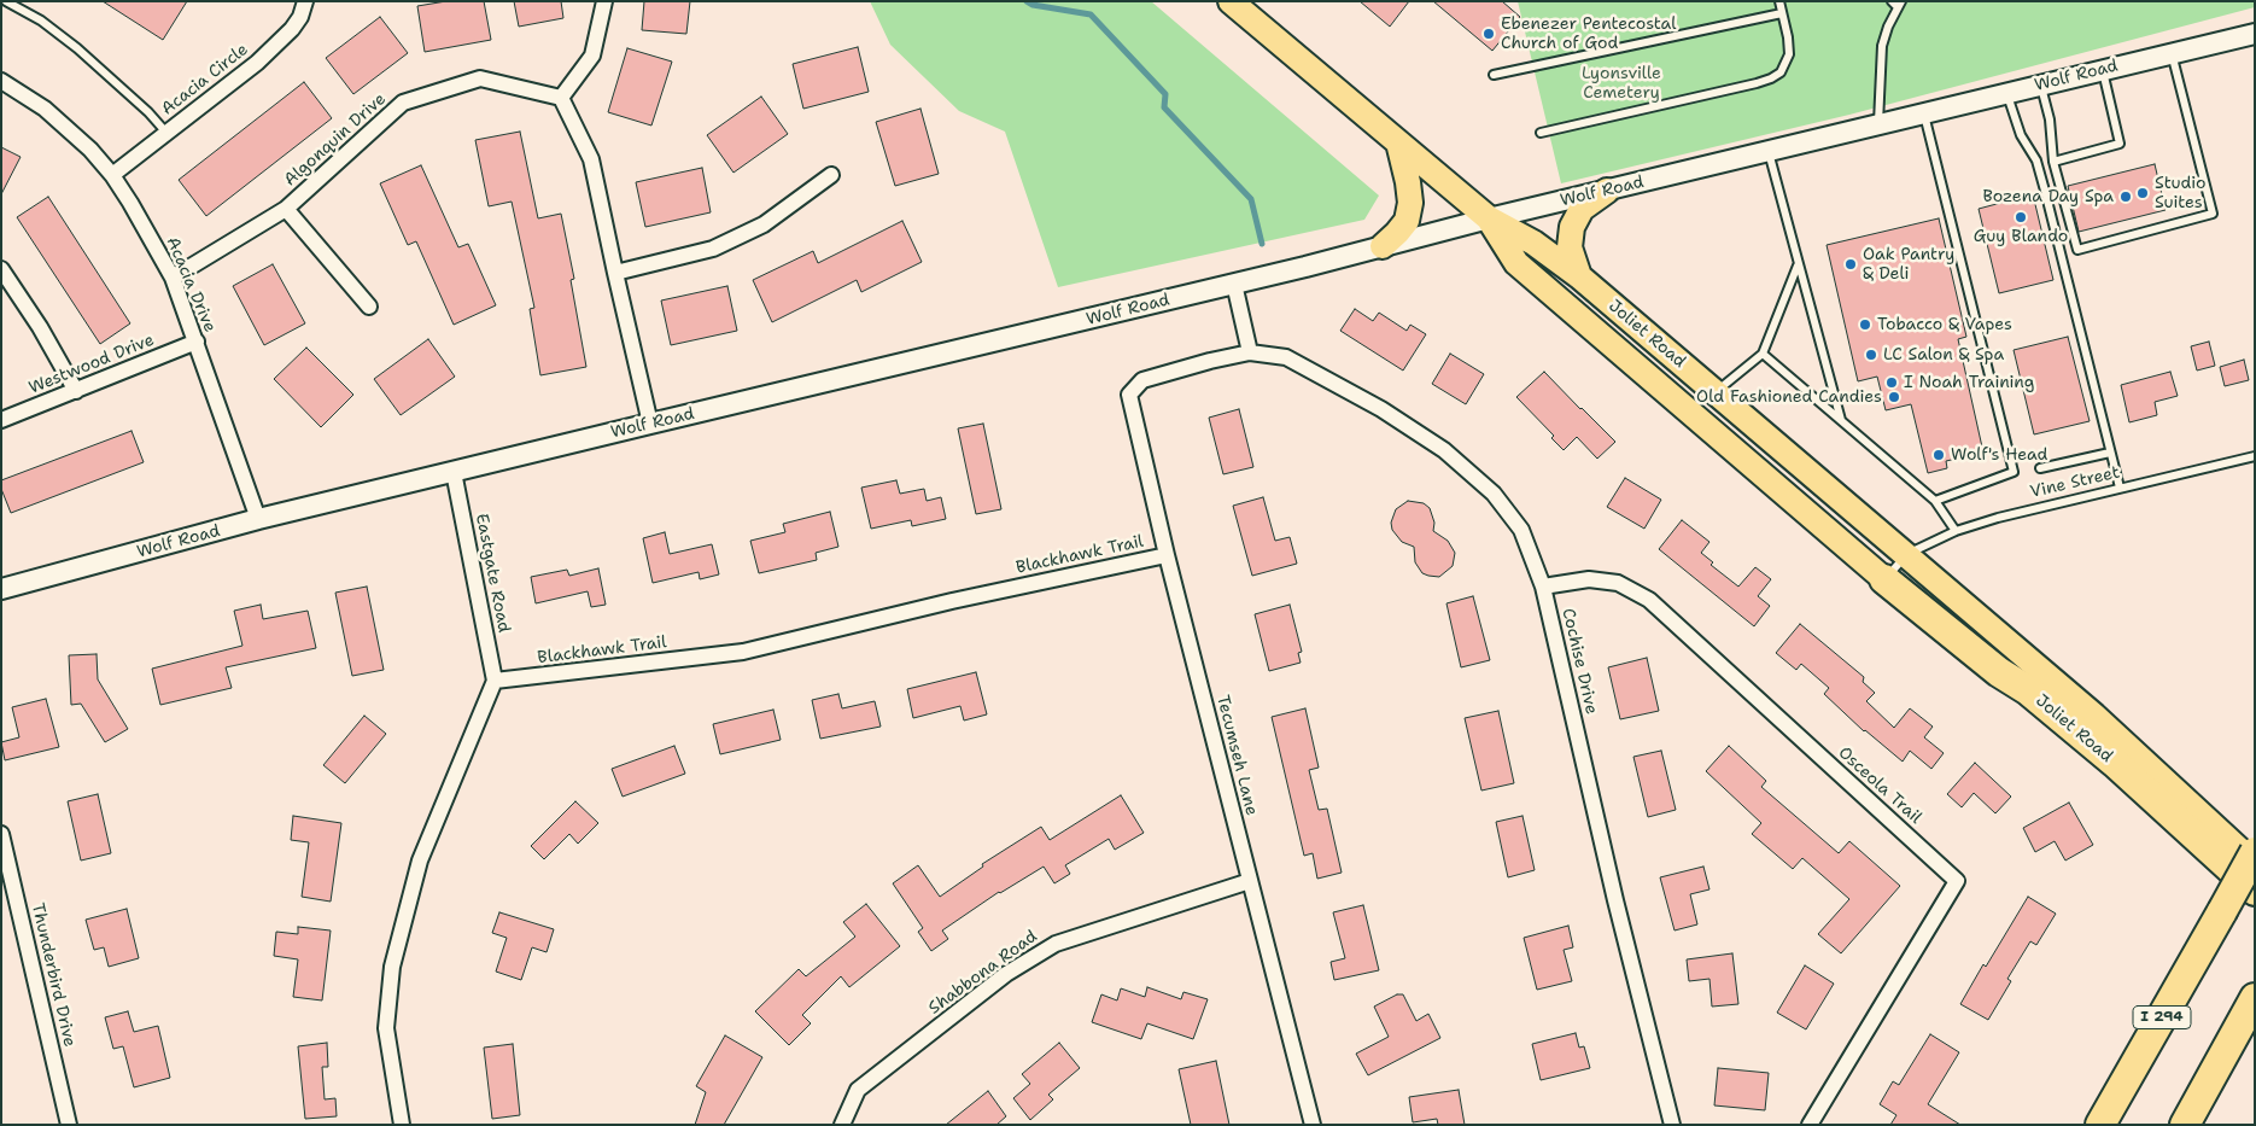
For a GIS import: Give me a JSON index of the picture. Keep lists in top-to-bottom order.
{
  "streets": {
    "highway": ["Joliet Road", "I 294"],
    "street": [
      "Wolf Road",
      "Acacia Circle",
      "Algonquin Drive",
      "Acacia Drive",
      "Westwood Drive",
      "Blackhawk Trail",
      "Eastgate Road",
      "Cochise Drive",
      "Tecumseh Lane",
      "Osceola Trail",
      "Shabbona Road",
      "Thunderbird Drive"
    ],
    "lane": ["Vine Street"]
  },
  "crossings": [
    ["Wolf Road", "Acacia Drive"],
    ["Wolf Road", "Joliet Road"],
    ["Wolf Road", "Eastgate Road"],
    ["Acacia Circle", "Acacia Drive"],
    ["Algonquin Drive", "Acacia Drive"],
    ["Acacia Drive", "Westwood Drive"],
    ["Joliet Road", "Vine Street"],
    ["Blackhawk Trail", "Eastgate Road"],
    ["Blackhawk Trail", "Tecumseh Lane"],
    ["Cochise Drive", "Tecumseh Lane"],
    ["Cochise Drive", "Osceola Trail"],
    ["Tecumseh Lane", "Shabbona Road"]
  ],
  "parks": ["Lyonsville Cemetery"],
  "places": [
    "Ebenezer Pentecostal Church of God",
    "Studio Suites",
    "Bozena Day Spa",
    "Guy Blando",
    "Oak Pantry & Deli",
    "Tobacco & Vapes",
    "LC Salon & Spa",
    "I Noah Training",
    "Old Fashioned Candies",
    "Wolf's Head"
  ]
}
